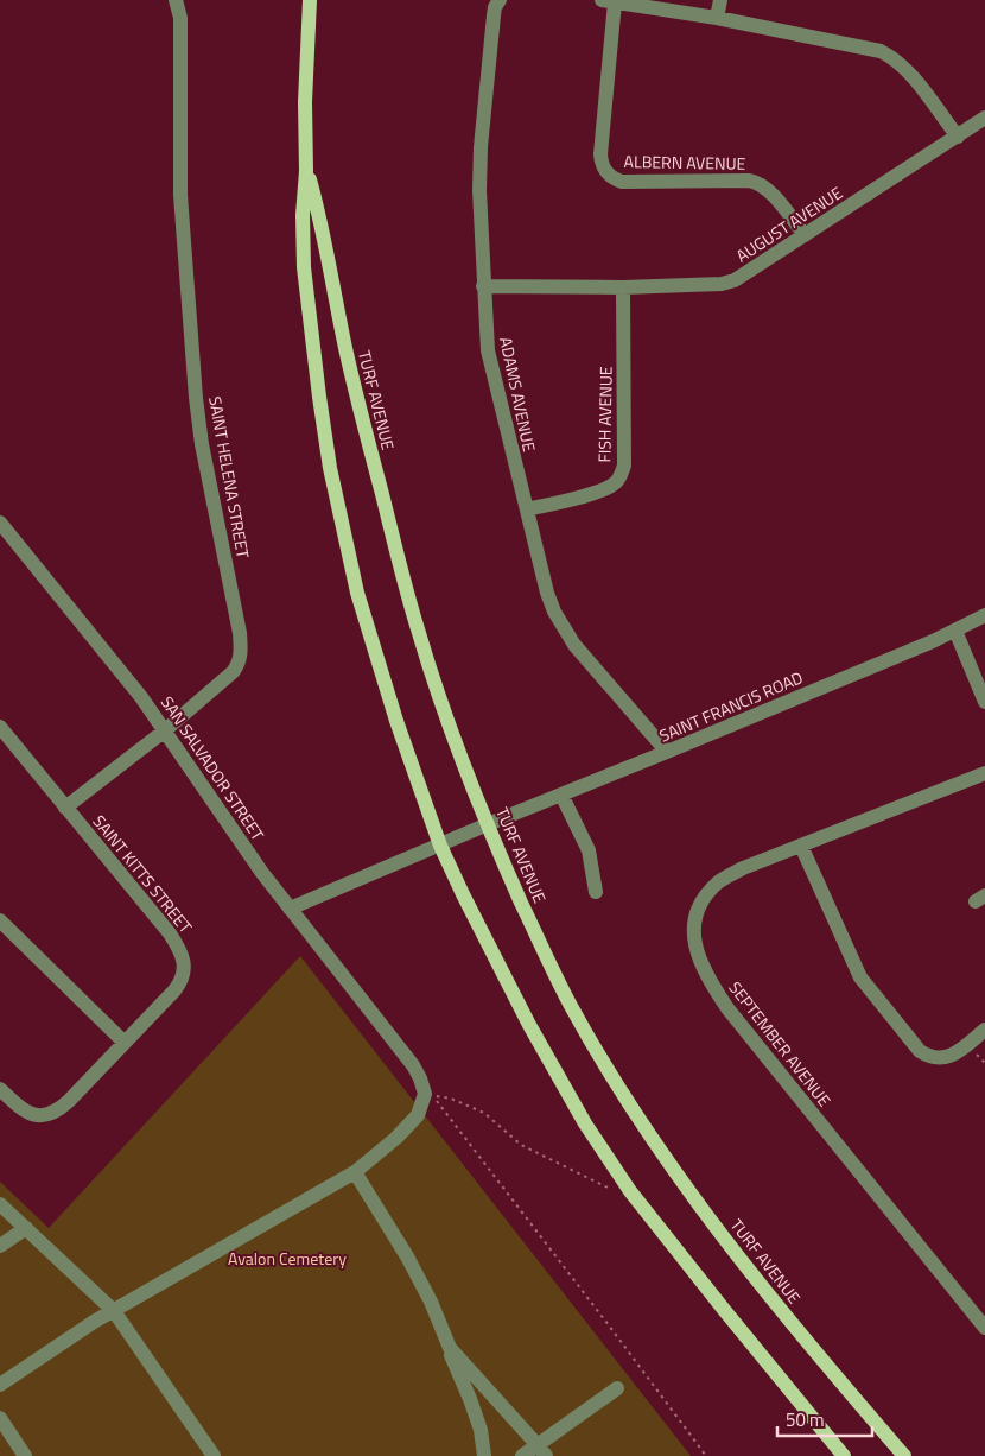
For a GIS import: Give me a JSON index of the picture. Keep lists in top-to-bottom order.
{
  "streets": {
    "main road": ["TURF AVENUE"],
    "street": [
      "ALBERN AVENUE",
      "AUGUST AVENUE",
      "ADAMS AVENUE",
      "FISH AVENUE",
      "SAINT HELENA STREET",
      "SAINT FRANCIS ROAD",
      "SAN SALVADOR STREET",
      "SAINT KITTS STREET",
      "SEPTEMBER AVENUE"
    ]
  },
  "crossings": [
    ["ALBERN AVENUE", "AUGUST AVENUE"],
    ["AUGUST AVENUE", "ADAMS AVENUE"],
    ["AUGUST AVENUE", "FISH AVENUE"],
    ["ADAMS AVENUE", "FISH AVENUE"],
    ["ADAMS AVENUE", "SAINT FRANCIS ROAD"],
    ["TURF AVENUE", "SAINT FRANCIS ROAD"],
    ["SAINT HELENA STREET", "SAN SALVADOR STREET"],
    ["SAINT HELENA STREET", "SAINT KITTS STREET"]
  ],
  "parks": ["Avalon Cemetery"],
  "scale_bar": "50 m"
}
